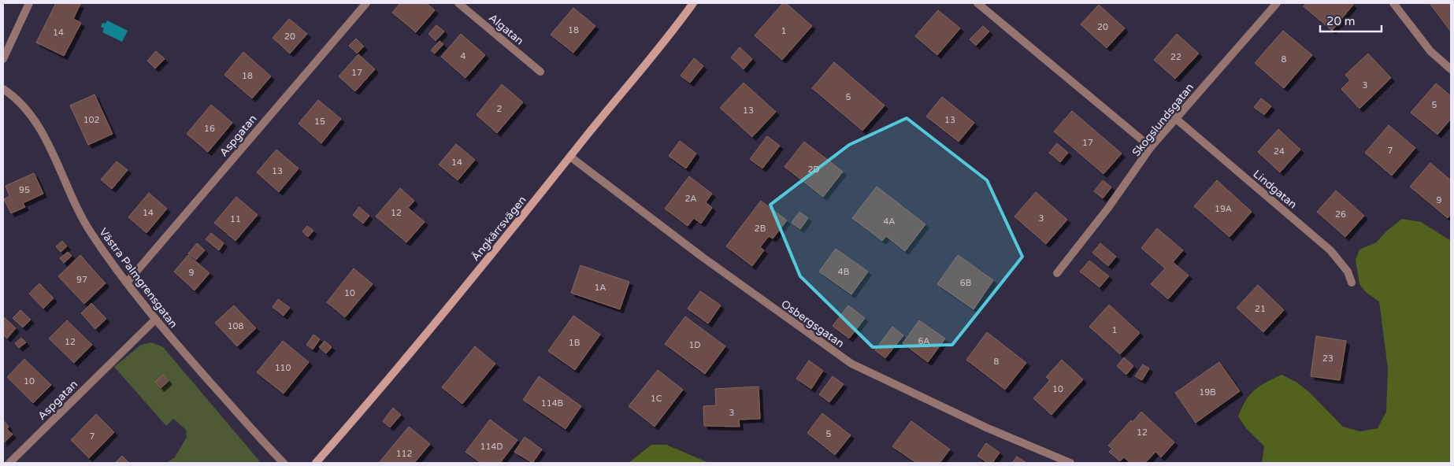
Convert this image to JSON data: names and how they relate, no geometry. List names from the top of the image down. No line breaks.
{"streets":{"street":["Algatan","Skogslundsgatan","Aspgatan","Lindgatan","Ängkärrsvägen","Västra Palmgrensgatan","Osbergsgatan"]},"crossings":[["Skogslundsgatan","Lindgatan"],["Aspgatan","Västra Palmgrensgatan"],["Ängkärrsvägen","Osbergsgatan"]],"house_numbers":["20","18","1","14","20","4","22","8","17","18","3","5","5","2","13","102","13","15","16","17","7","24","14","2D","13","95","2A","9","19A","14","12","26","3","11","4A","2B","4B","9","97","6B","1A","10","21","108","1","6A","12","1B","1D","23","8","110","10","10","19B","1C","114B","3","12","5","7","114D","112"],"scale_bar":"20 m"}
